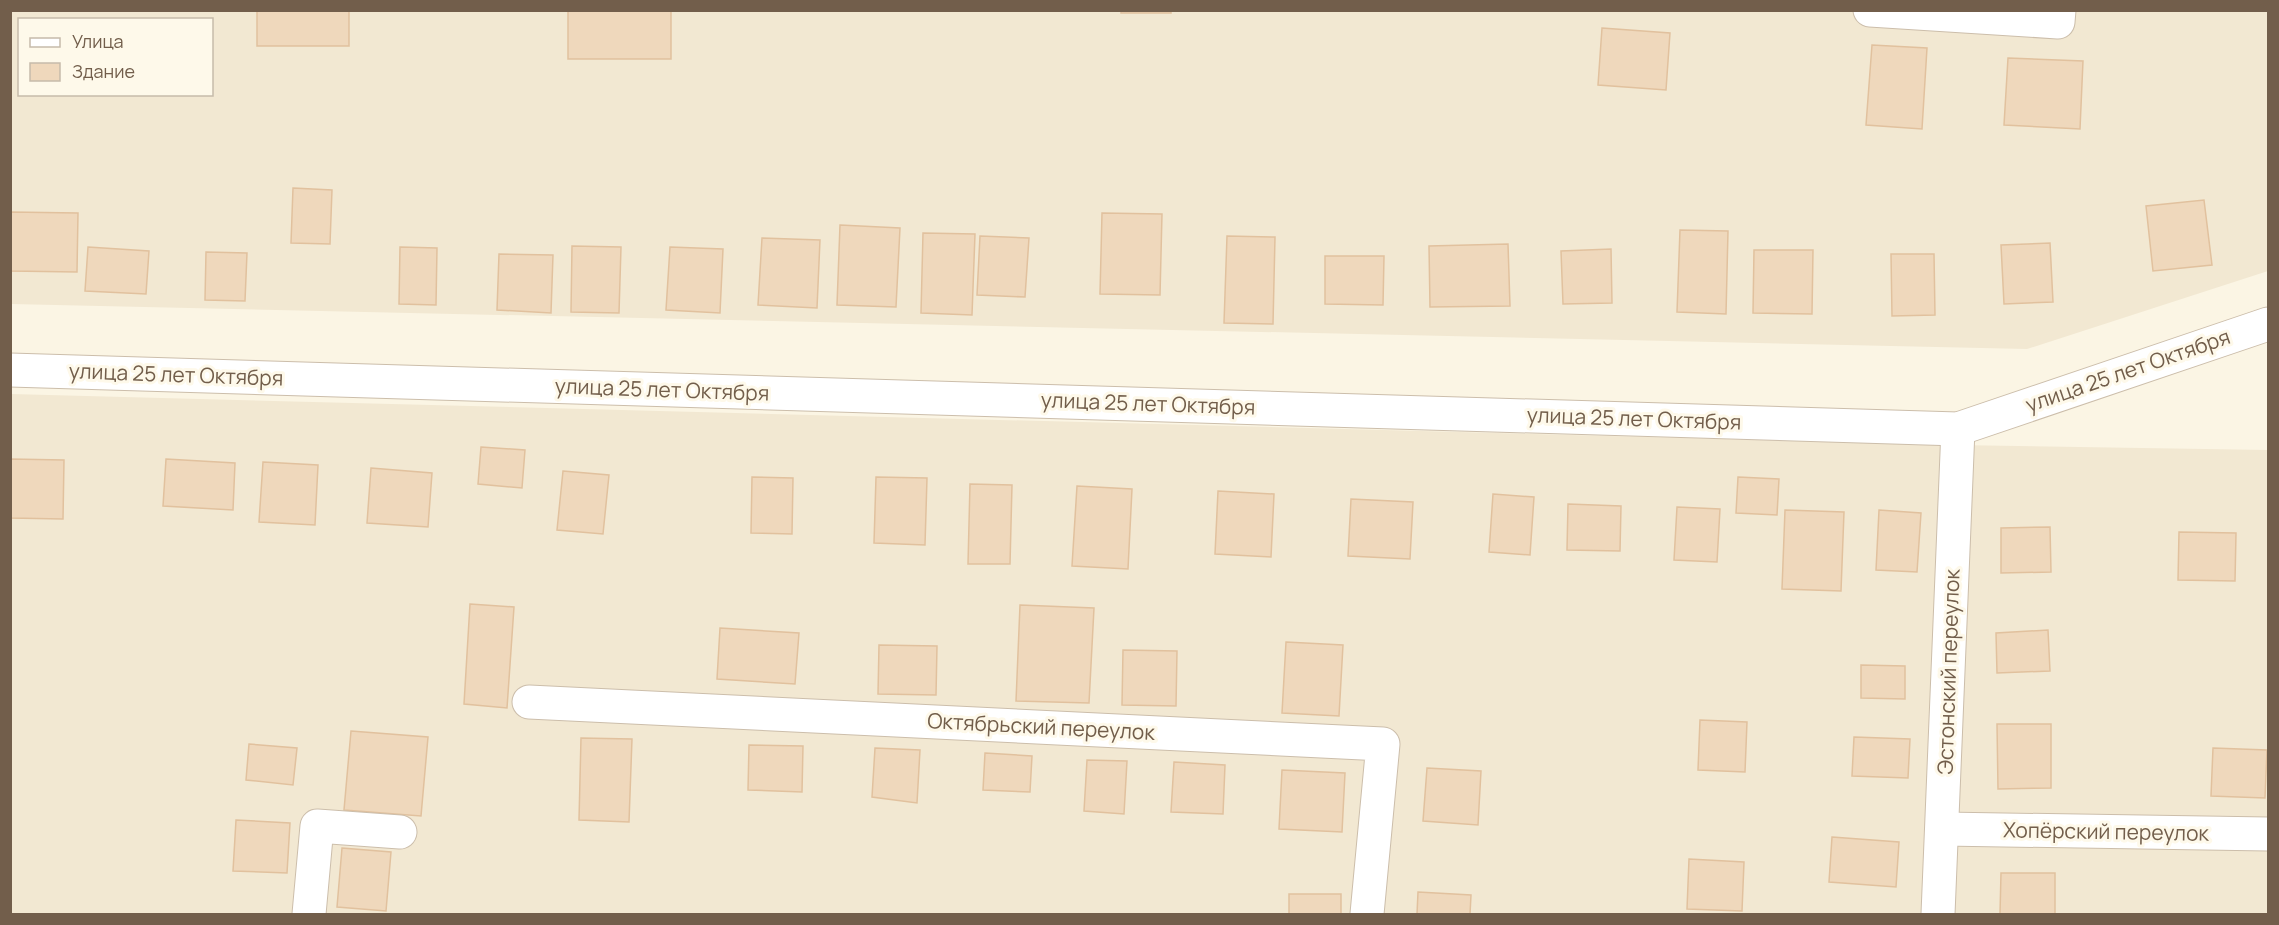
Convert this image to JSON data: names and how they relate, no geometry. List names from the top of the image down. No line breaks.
{"streets":{"street":["улица 25 лет Октября","Эстонский переулок","Октябрьский переулок","Хопёрский переулок"]},"crossings":[["улица 25 лет Октября","Эстонский переулок"],["Эстонский переулок","Хопёрский переулок"]],"legend":["Улица","Здание"]}
